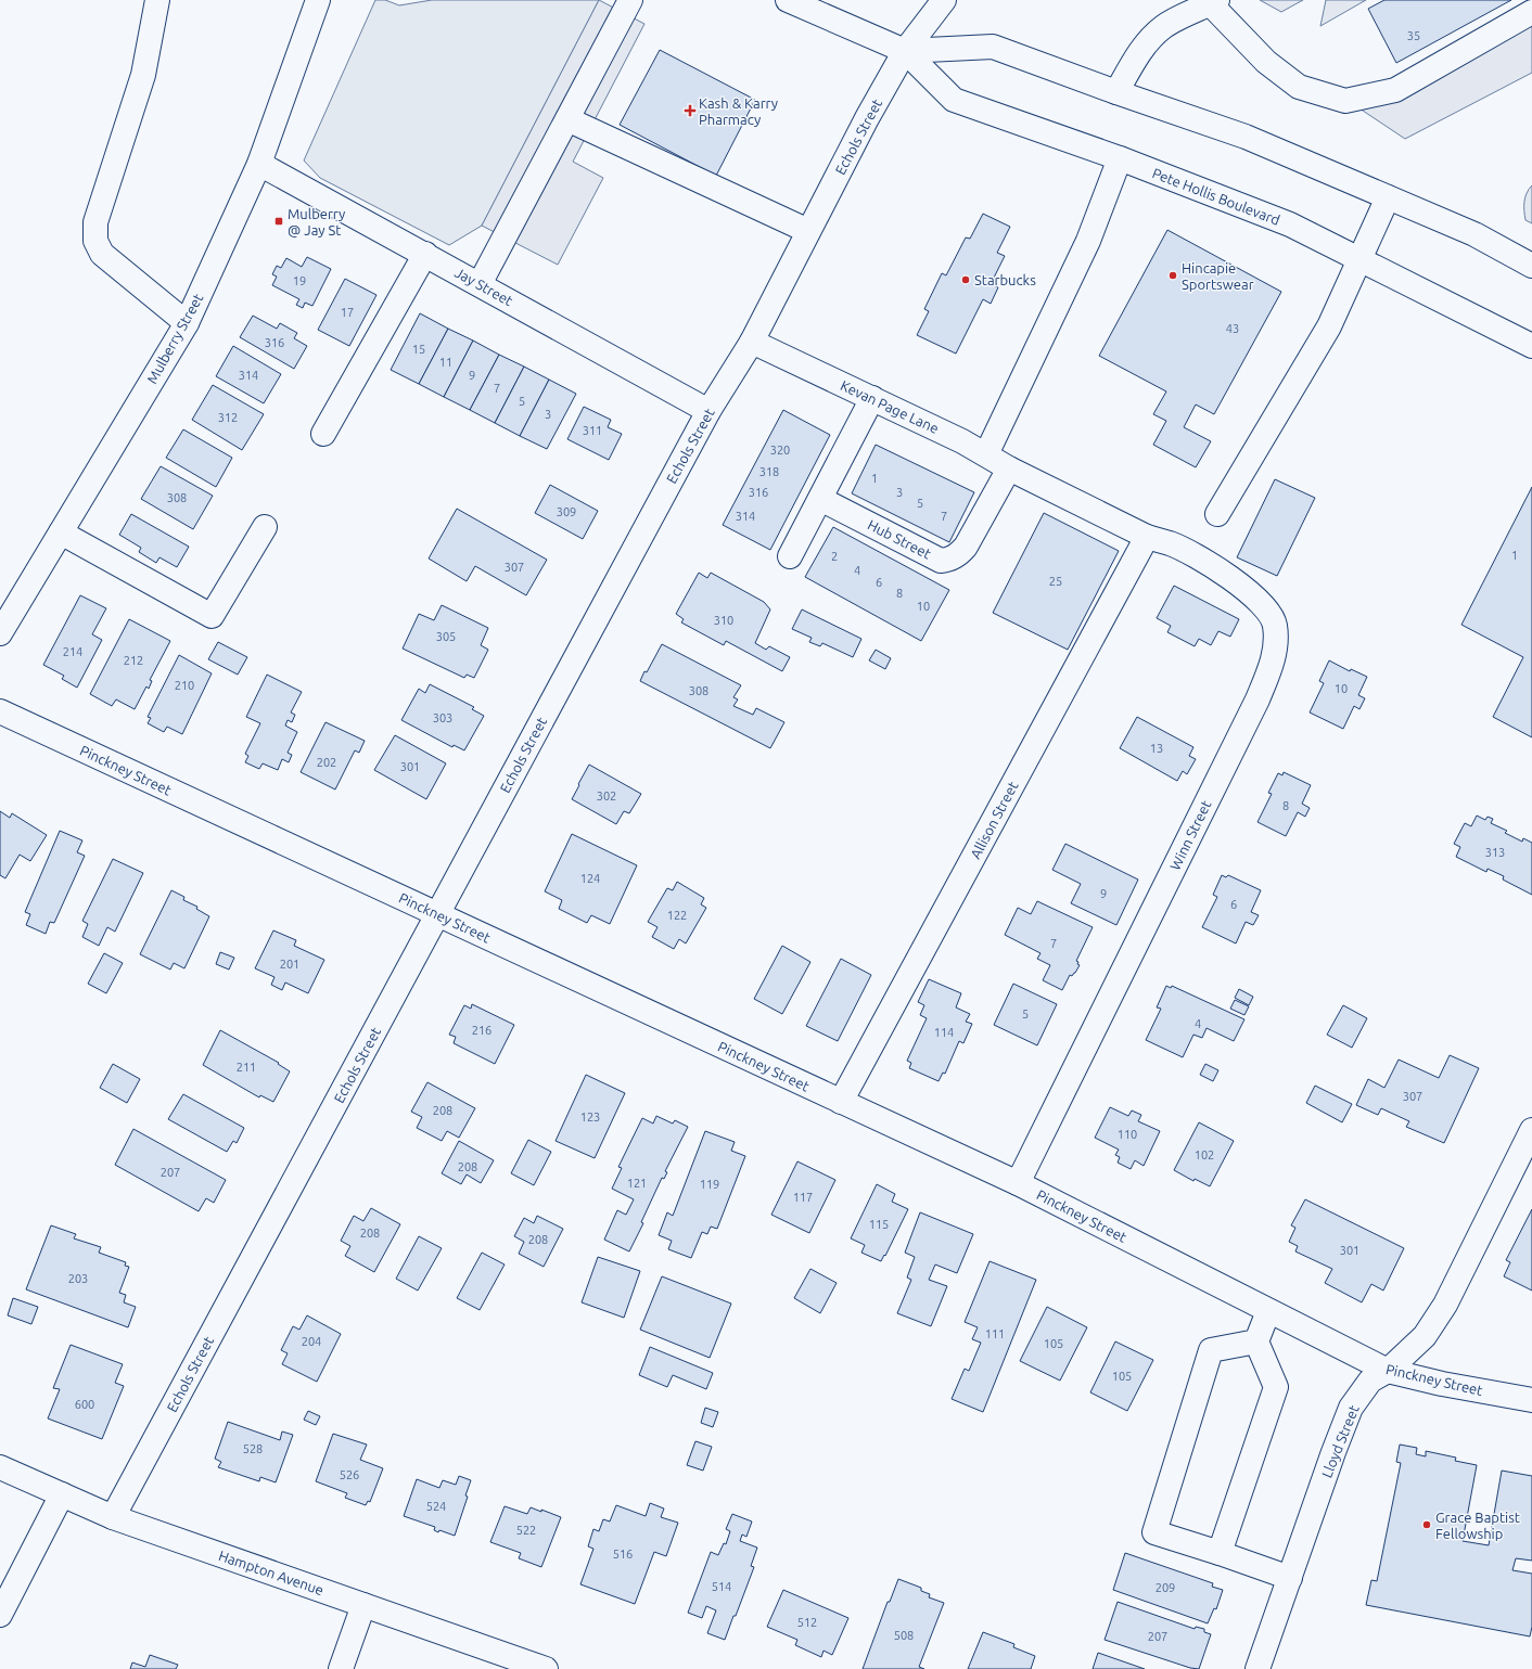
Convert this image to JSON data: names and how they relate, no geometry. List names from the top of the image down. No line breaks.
{"streets":{"street":["Echols Street","Pete Hollis Boulevard","Jay Street","Mulberry Street","Kevan Page Lane","Hub Street","Pinckney Street","Allison Street","Winn Street","Lloyd Street","Hampton Avenue"]},"crossings":[["Echols Street","Pete Hollis Boulevard"],["Echols Street","Jay Street"],["Echols Street","Kevan Page Lane"],["Echols Street","Pinckney Street"],["Echols Street","Hampton Avenue"],["Jay Street","Mulberry Street"],["Kevan Page Lane","Hub Street"],["Kevan Page Lane","Winn Street"],["Hub Street","Winn Street"],["Pinckney Street","Allison Street"],["Pinckney Street","Winn Street"],["Pinckney Street","Lloyd Street"],["Allison Street","Winn Street"]],"places":{"health":["Kash & Karry Pharmacy"],"transit":["Mulberry @ Jay St"],"other":["Hincapie Sportswear","Starbucks","Grace Baptist Fellowship"]},"house_numbers":["35","19","17","43","316","15","11","314","9","7","5","3","312","311","320","318","1","316","3","308","5","309","314","7","1","2","307","4","25","6","8","10","310","305","214","212","210","10","308","303","13","202","301","302","8","313","124","9","6","122","7","201","5","4","216","114","211","307","208","123","110","102","208","207","121","119","117","115","208","208","301","203","111","204","105","105","600","528","526","524","522","516","514","209","512","508","207"]}
